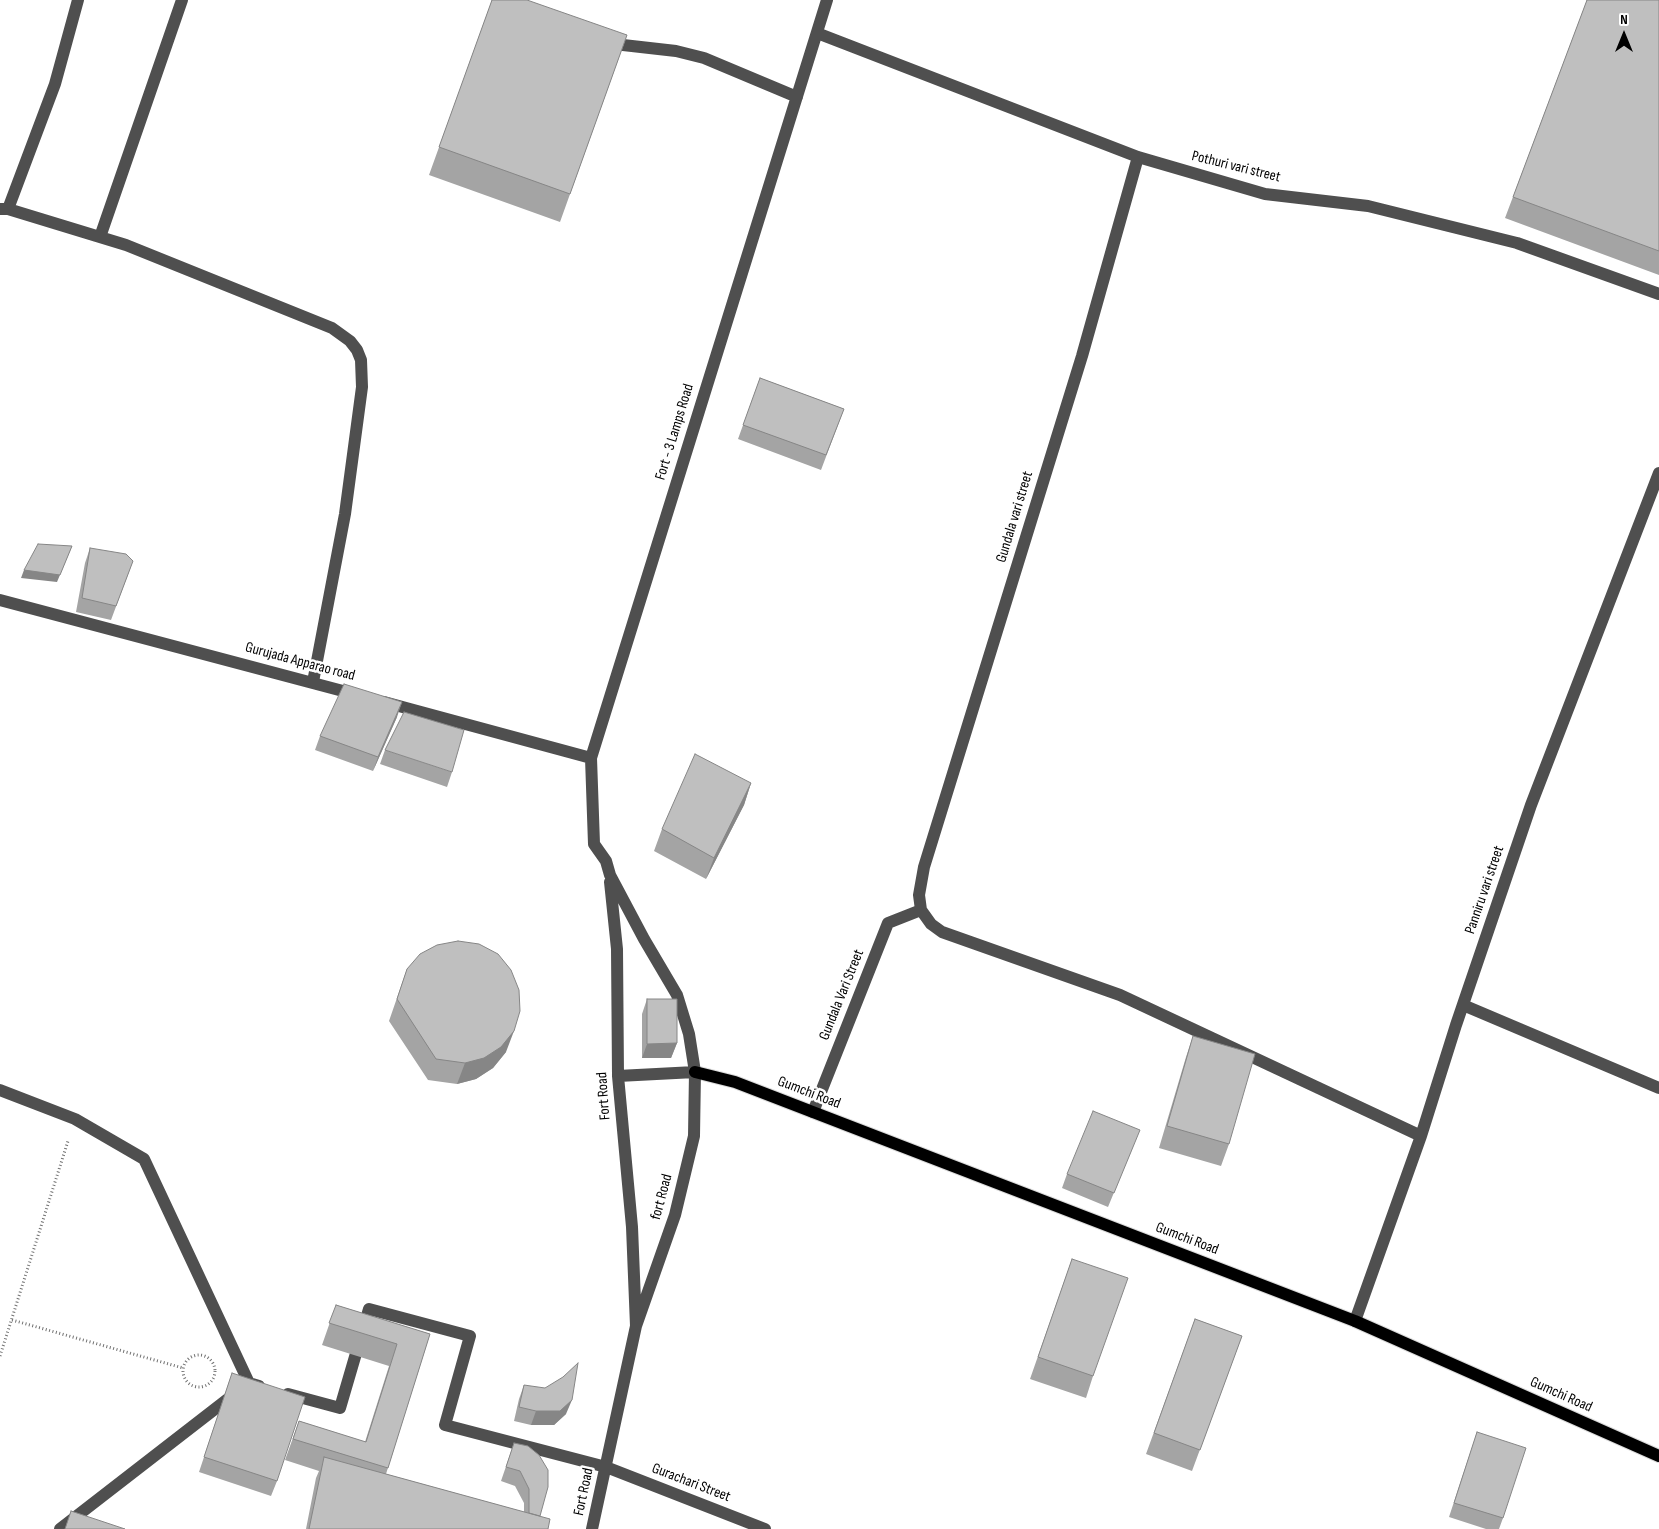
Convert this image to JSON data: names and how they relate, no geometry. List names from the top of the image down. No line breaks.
{"streets":{"main road":["Gumchi Road"],"street":["Pothuri vari street","Fort - 3 Lamps Road","Gundala vari street","Gurujada Apparao road","Panniru vari street","Gundala Vari Street","Fort Road","fort Road","Gurachari Street"]},"crossings":[["Pothuri vari street","Fort - 3 Lamps Road"],["Pothuri vari street","Gundala vari street"],["Fort - 3 Lamps Road","Gurujada Apparao road"],["Fort - 3 Lamps Road","Fort Road"],["Gundala vari street","Gundala Vari Street"],["Panniru vari street","Gumchi Road"],["Gundala Vari Street","Gumchi Road"],["Gumchi Road","fort Road"],["Fort Road","fort Road"],["Fort Road","Gurachari Street"]],"north":"top"}
